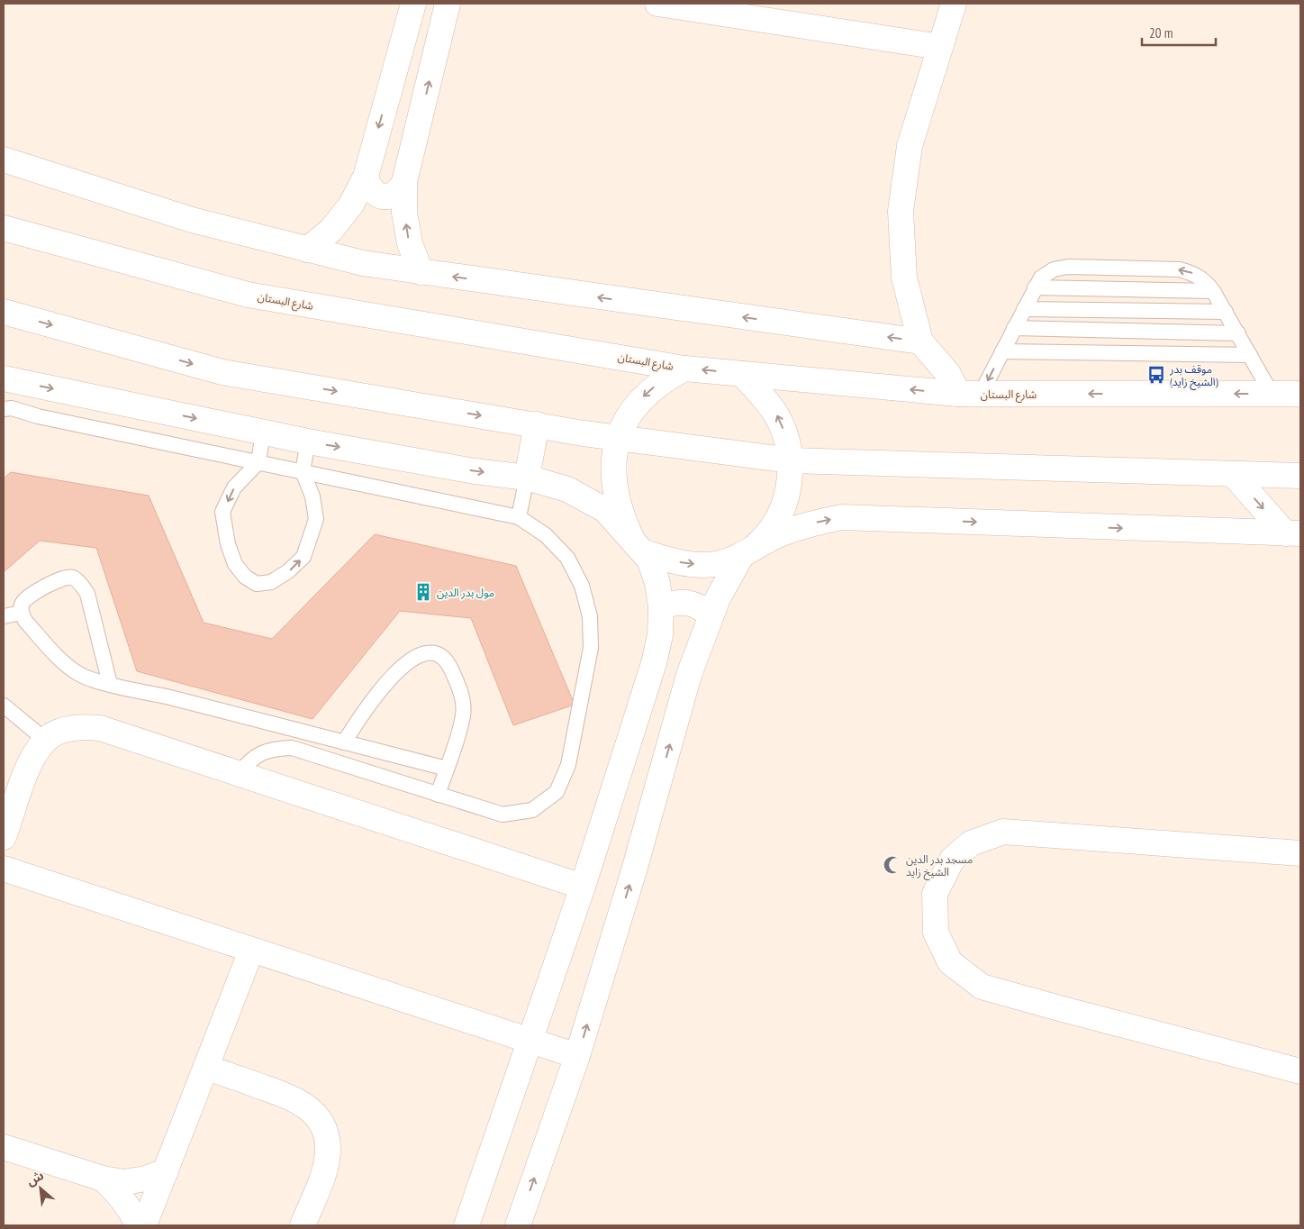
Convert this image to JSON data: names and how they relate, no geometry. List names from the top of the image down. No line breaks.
{"streets":{"street":["شارع البستان"]},"places":{"bus stop":["موقف بدر (الشيخ زايد)"],"building":["مول بدر الدين"],"mosque":["مسجد بدر الدين الشيخ زايد"]},"scale_bar":"20 m","north":"top left"}
